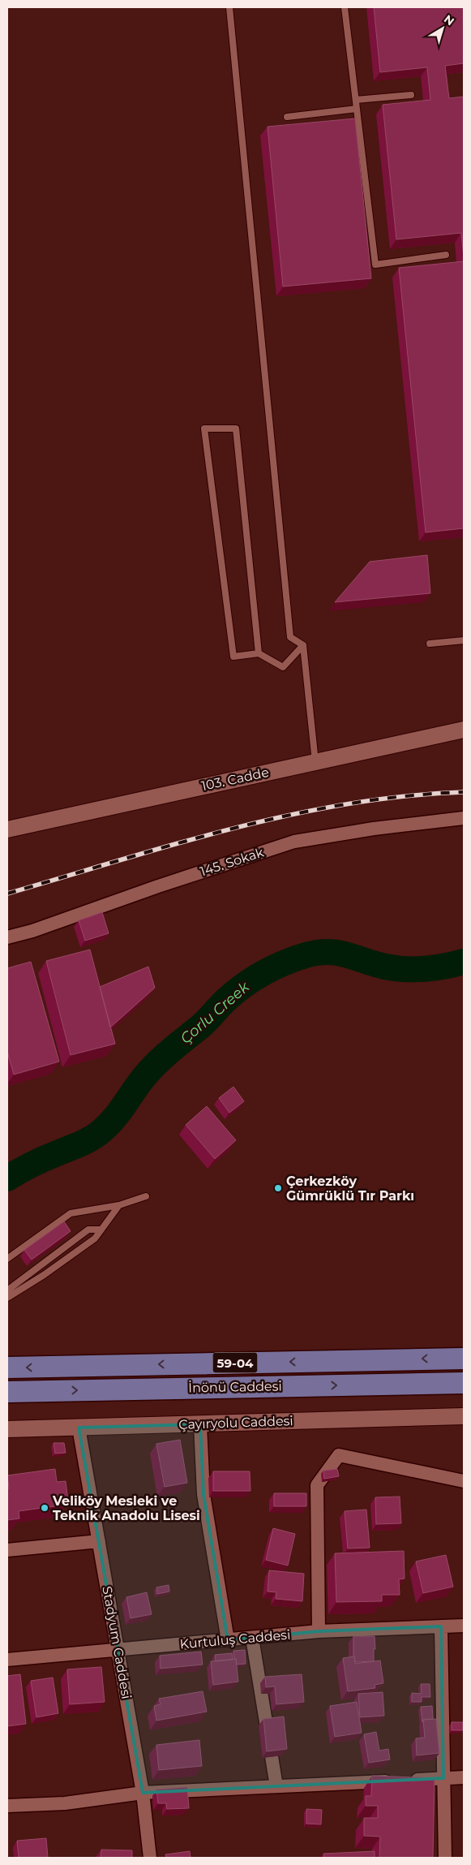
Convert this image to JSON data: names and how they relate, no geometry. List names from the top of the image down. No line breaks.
{"streets":{"main road":["59-04","İnönü Caddesi"],"street":["103. Cadde","145. Sokak","Çayıryolu Caddesi","Kurtuluş Caddesi","Stadyum Caddesi"]},"crossings":[["Çayıryolu Caddesi","Stadyum Caddesi"],["Kurtuluş Caddesi","Stadyum Caddesi"]],"water":["Çorlu Creek"],"places":["Çerkezköy Gümrüklü Tır Parkı","Veliköy Mesleki ve Teknik Anadolu Lisesi"],"north":"top right"}
